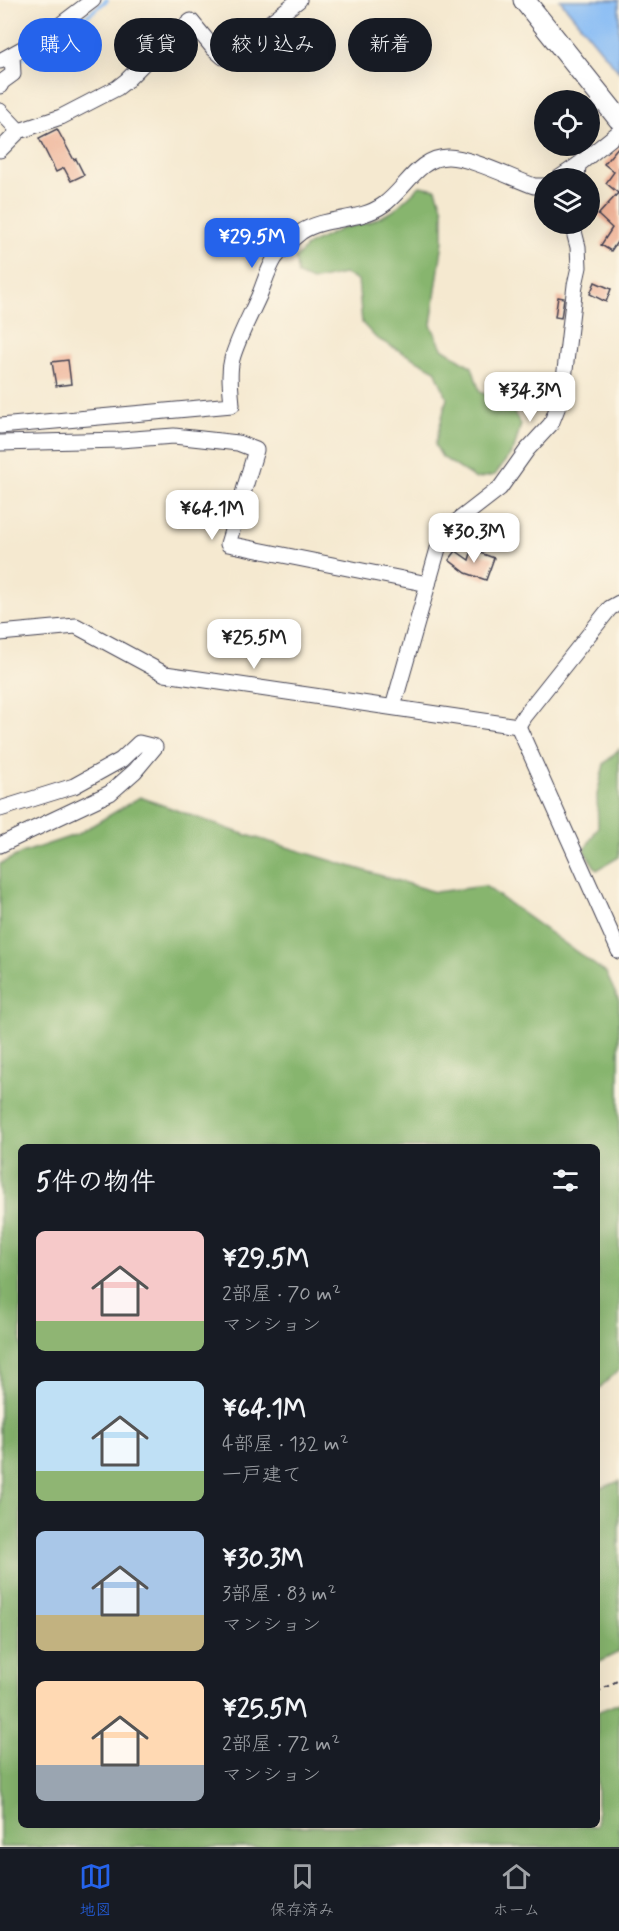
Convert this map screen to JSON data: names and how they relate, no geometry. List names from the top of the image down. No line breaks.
{"page":{"chip":["購入","賃貸","絞り込み","新着"],"price":["¥29.5M","¥34.3M","¥64.1M","¥30.3M","¥25.5M"],"heading":"5件の物件","list":[{"name":"¥29.5M","note":"2部屋 · 70 m² · マンション"},{"name":"¥64.1M","note":"4部屋 · 132 m² · 一戸建て"},{"name":"¥30.3M","note":"3部屋 · 83 m² · マンション"},{"name":"¥25.5M","note":"2部屋 · 72 m² · マンション"}],"tabs":["地図","保存済み","ホーム"]}}
